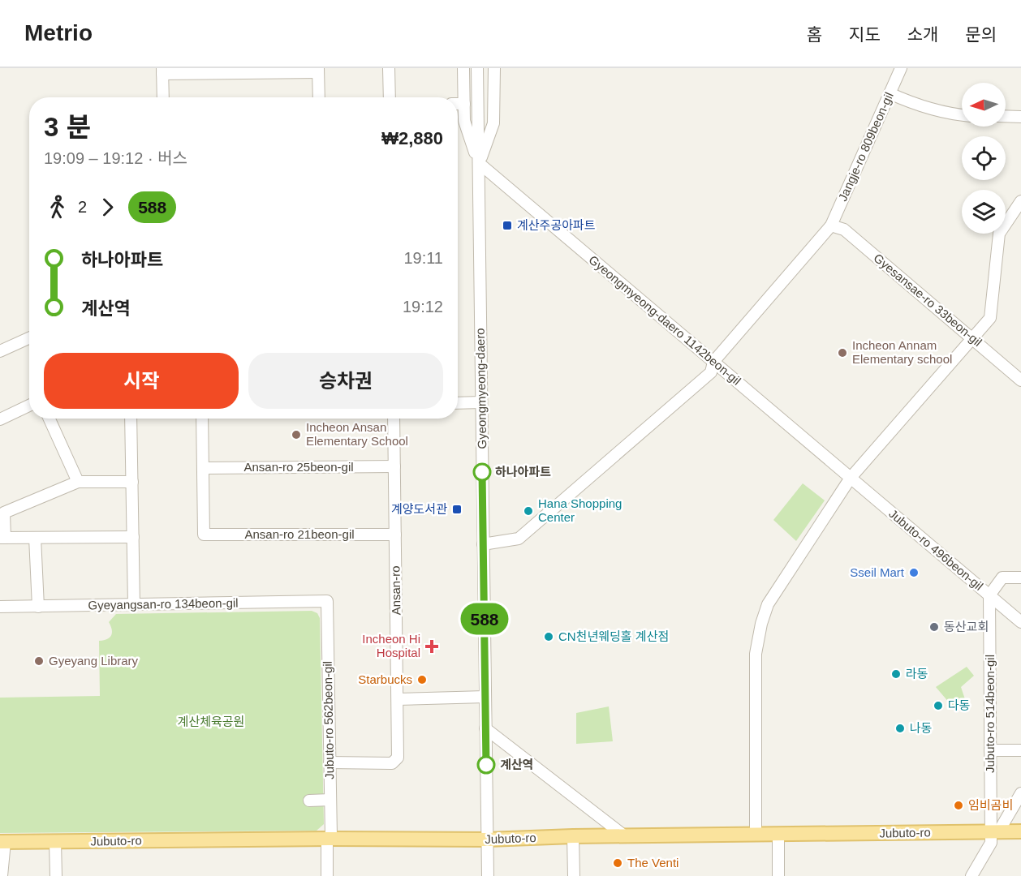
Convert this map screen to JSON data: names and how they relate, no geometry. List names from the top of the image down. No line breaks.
{"streets":{"main road":["Jubuto-ro"],"street":["Jangje-ro 809beon-gil","Gyesansae-ro 33beon-gil","Gyeongmyeong-daero 1142beon-gil","Gyeongmyeong-daero","Ansan-ro 25beon-gil","Ansan-ro 21beon-gil","Jubuto-ro 496beon-gil","Ansan-ro","Gyeyangsan-ro 134beon-gil","Jubuto-ro 514beon-gil","Jubuto-ro 562beon-gil"]},"crossings":[["Jangje-ro 809beon-gil","Gyesansae-ro 33beon-gil"],["Jangje-ro 809beon-gil","Gyeongmyeong-daero 1142beon-gil"],["Jangje-ro 809beon-gil","Gyeongmyeong-daero"],["Gyeongmyeong-daero 1142beon-gil","Gyeongmyeong-daero"],["Gyeongmyeong-daero 1142beon-gil","Jubuto-ro 496beon-gil"],["Gyeongmyeong-daero","Jubuto-ro"],["Ansan-ro 25beon-gil","Ansan-ro 21beon-gil"],["Ansan-ro 25beon-gil","Ansan-ro"],["Ansan-ro 21beon-gil","Ansan-ro"],["Jubuto-ro 496beon-gil","Jubuto-ro 514beon-gil"],["Ansan-ro","Jubuto-ro 562beon-gil"],["Gyeyangsan-ro 134beon-gil","Jubuto-ro 562beon-gil"],["Jubuto-ro 514beon-gil","Jubuto-ro"],["Jubuto-ro 562beon-gil","Jubuto-ro"]],"parks":["계산체육공원"],"places":{"transit":["계산주공아파트","계양도서관"],"other":["Incheon Annam Elementary school","Incheon Ansan Elementary School","하나아파트","Hana Shopping Center","Sseil Mart","동산교회","CN천년웨딩홀 계산점","Gyeyang Library","라동","Starbucks","다동","나동","계산역","임비곰비","The Venti"],"health":["Incheon Hi Hospital"]},"lines":["bus line 588"],"north":"left","page":{"header":"Metrio","nav":["홈","지도","소개","문의"],"on_map":"588","heading":["3 분","19:09 – 19:12 · 버스","₩2,880"],"legs":["2","588"],"list":[{"name":"하나아파트","value":"19:11"},{"name":"계산역","value":"19:12"}],"buttons":["시작","승차권"]}}
